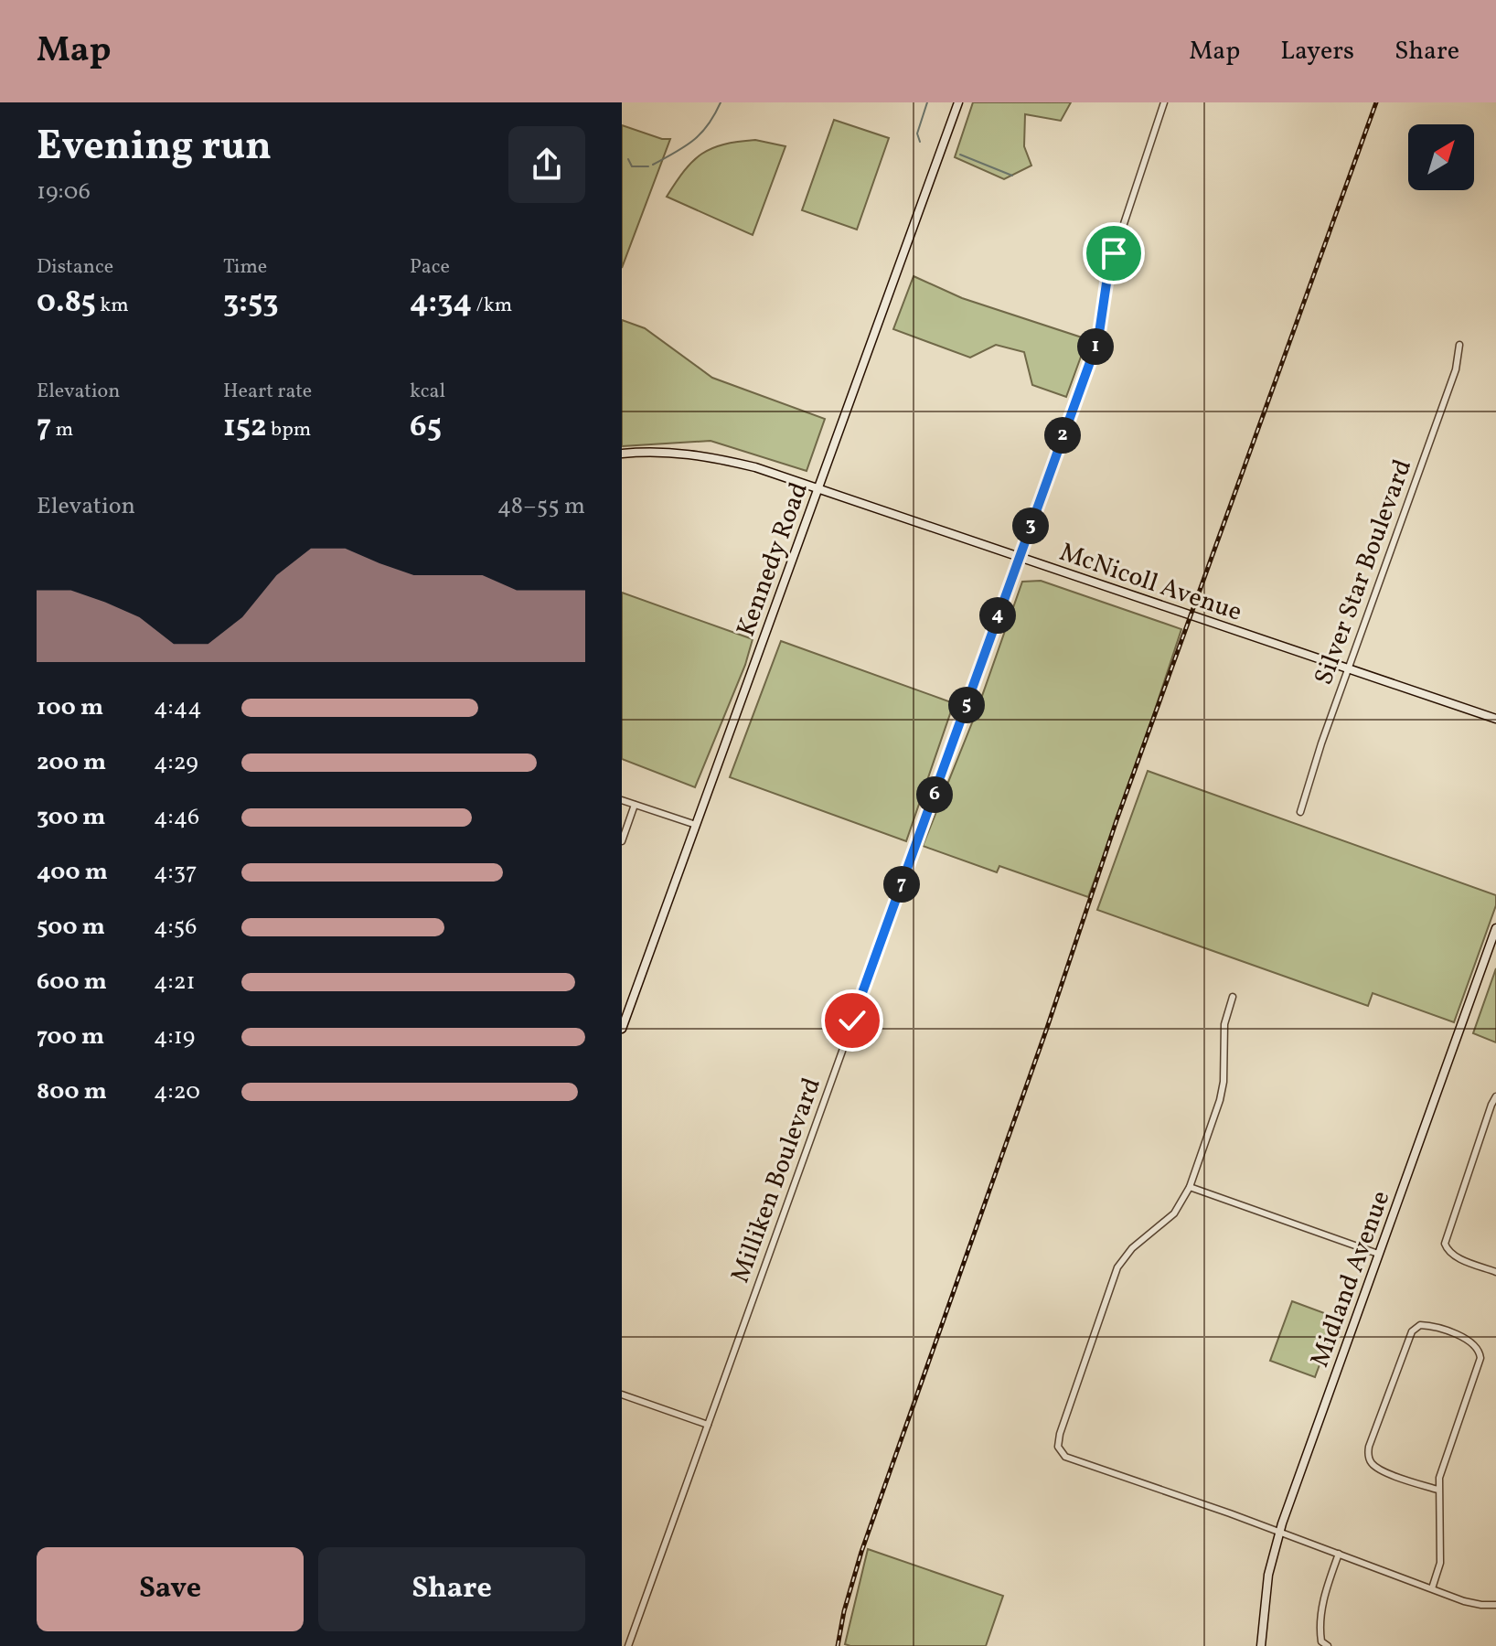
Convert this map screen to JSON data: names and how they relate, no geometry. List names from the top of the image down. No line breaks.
{"streets":{"main road":["Kennedy Road","McNicoll Avenue","Midland Avenue"],"street":["Silver Star Boulevard","Milliken Boulevard"]},"crossings":[["Kennedy Road","McNicoll Avenue"],["Silver Star Boulevard","McNicoll Avenue"],["McNicoll Avenue","Milliken Boulevard"]],"north":"top right","page":{"header":"Map","nav":["Map","Layers","Share"],"heading":["Evening run","19:06"],"stats":[["Distance","0.85 km"],["Time","3:53"],["Pace","4:34 /km"],["Elevation","7 m"],["Heart rate","152 bpm"],["kcal","65"]],"pins":["1","2","3","4","5","6","7"],"chart":["Elevation","48–55 m"],"list":[{"name":"100 m","note":"4:44"},{"name":"200 m","note":"4:29"},{"name":"300 m","note":"4:46"},{"name":"400 m","note":"4:37"},{"name":"500 m","note":"4:56"},{"name":"600 m","note":"4:21"},{"name":"700 m","note":"4:19"},{"name":"800 m","note":"4:20"}],"buttons":["Save","Share"]}}
